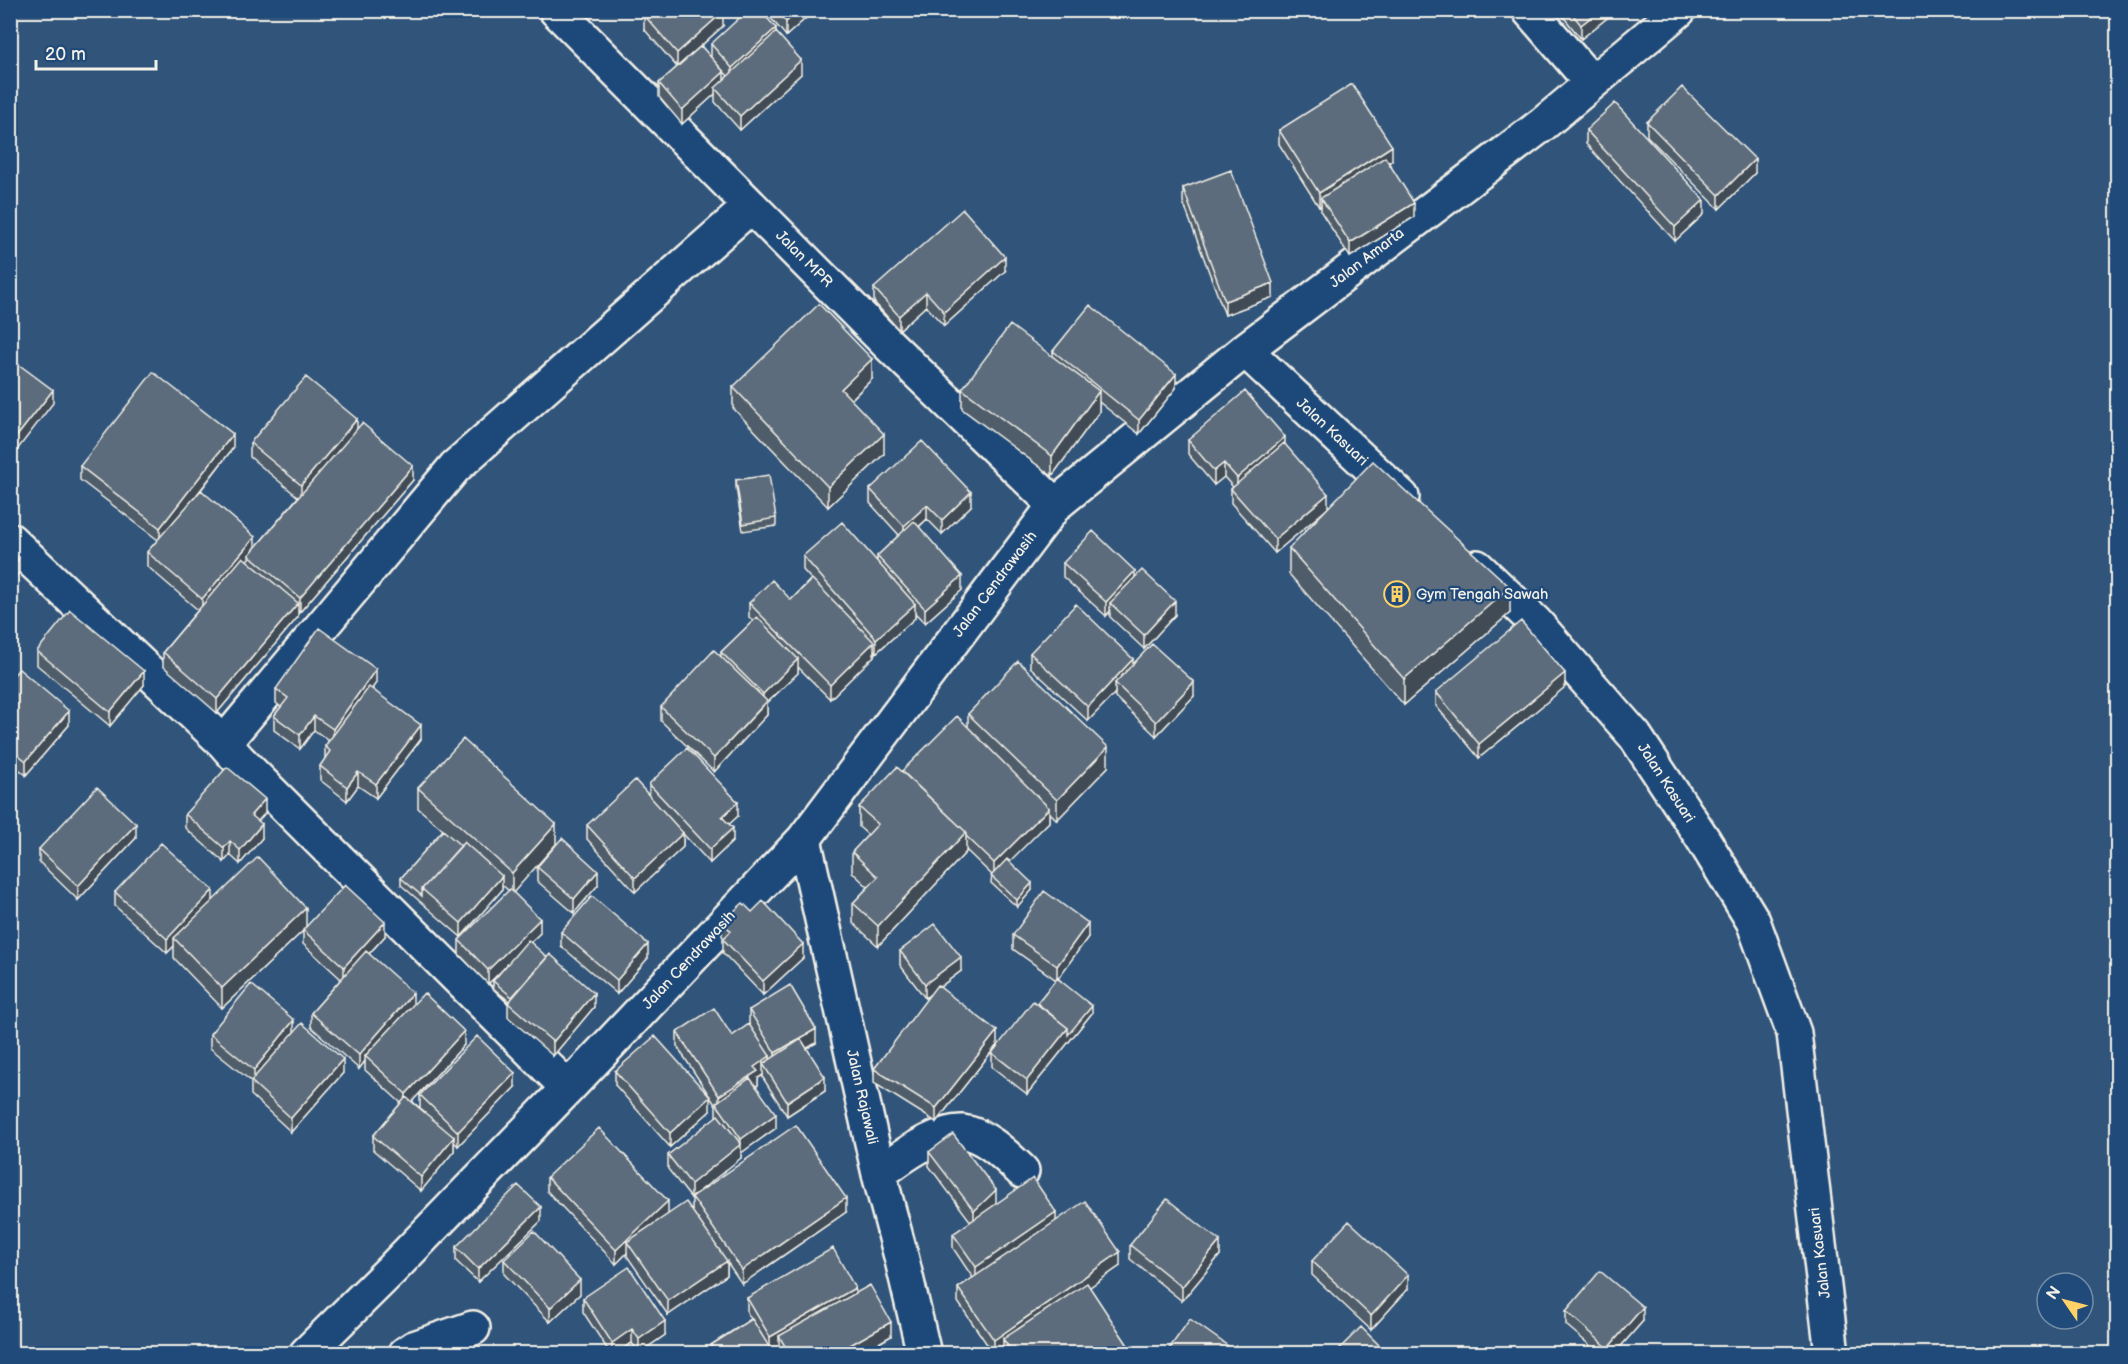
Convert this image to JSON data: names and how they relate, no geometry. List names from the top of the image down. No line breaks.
{"streets":{"street":["Jalan Amarta","Jalan MPR","Jalan Kasuari","Jalan Cendrawasih","Jalan Rajawali"]},"crossings":[["Jalan Amarta","Jalan MPR"],["Jalan Amarta","Jalan Kasuari"],["Jalan Amarta","Jalan Cendrawasih"],["Jalan MPR","Jalan Cendrawasih"],["Jalan Cendrawasih","Jalan Rajawali"]],"places":{"building":["Gym Tengah Sawah"]},"scale_bar":"20 m","north":"top left"}
